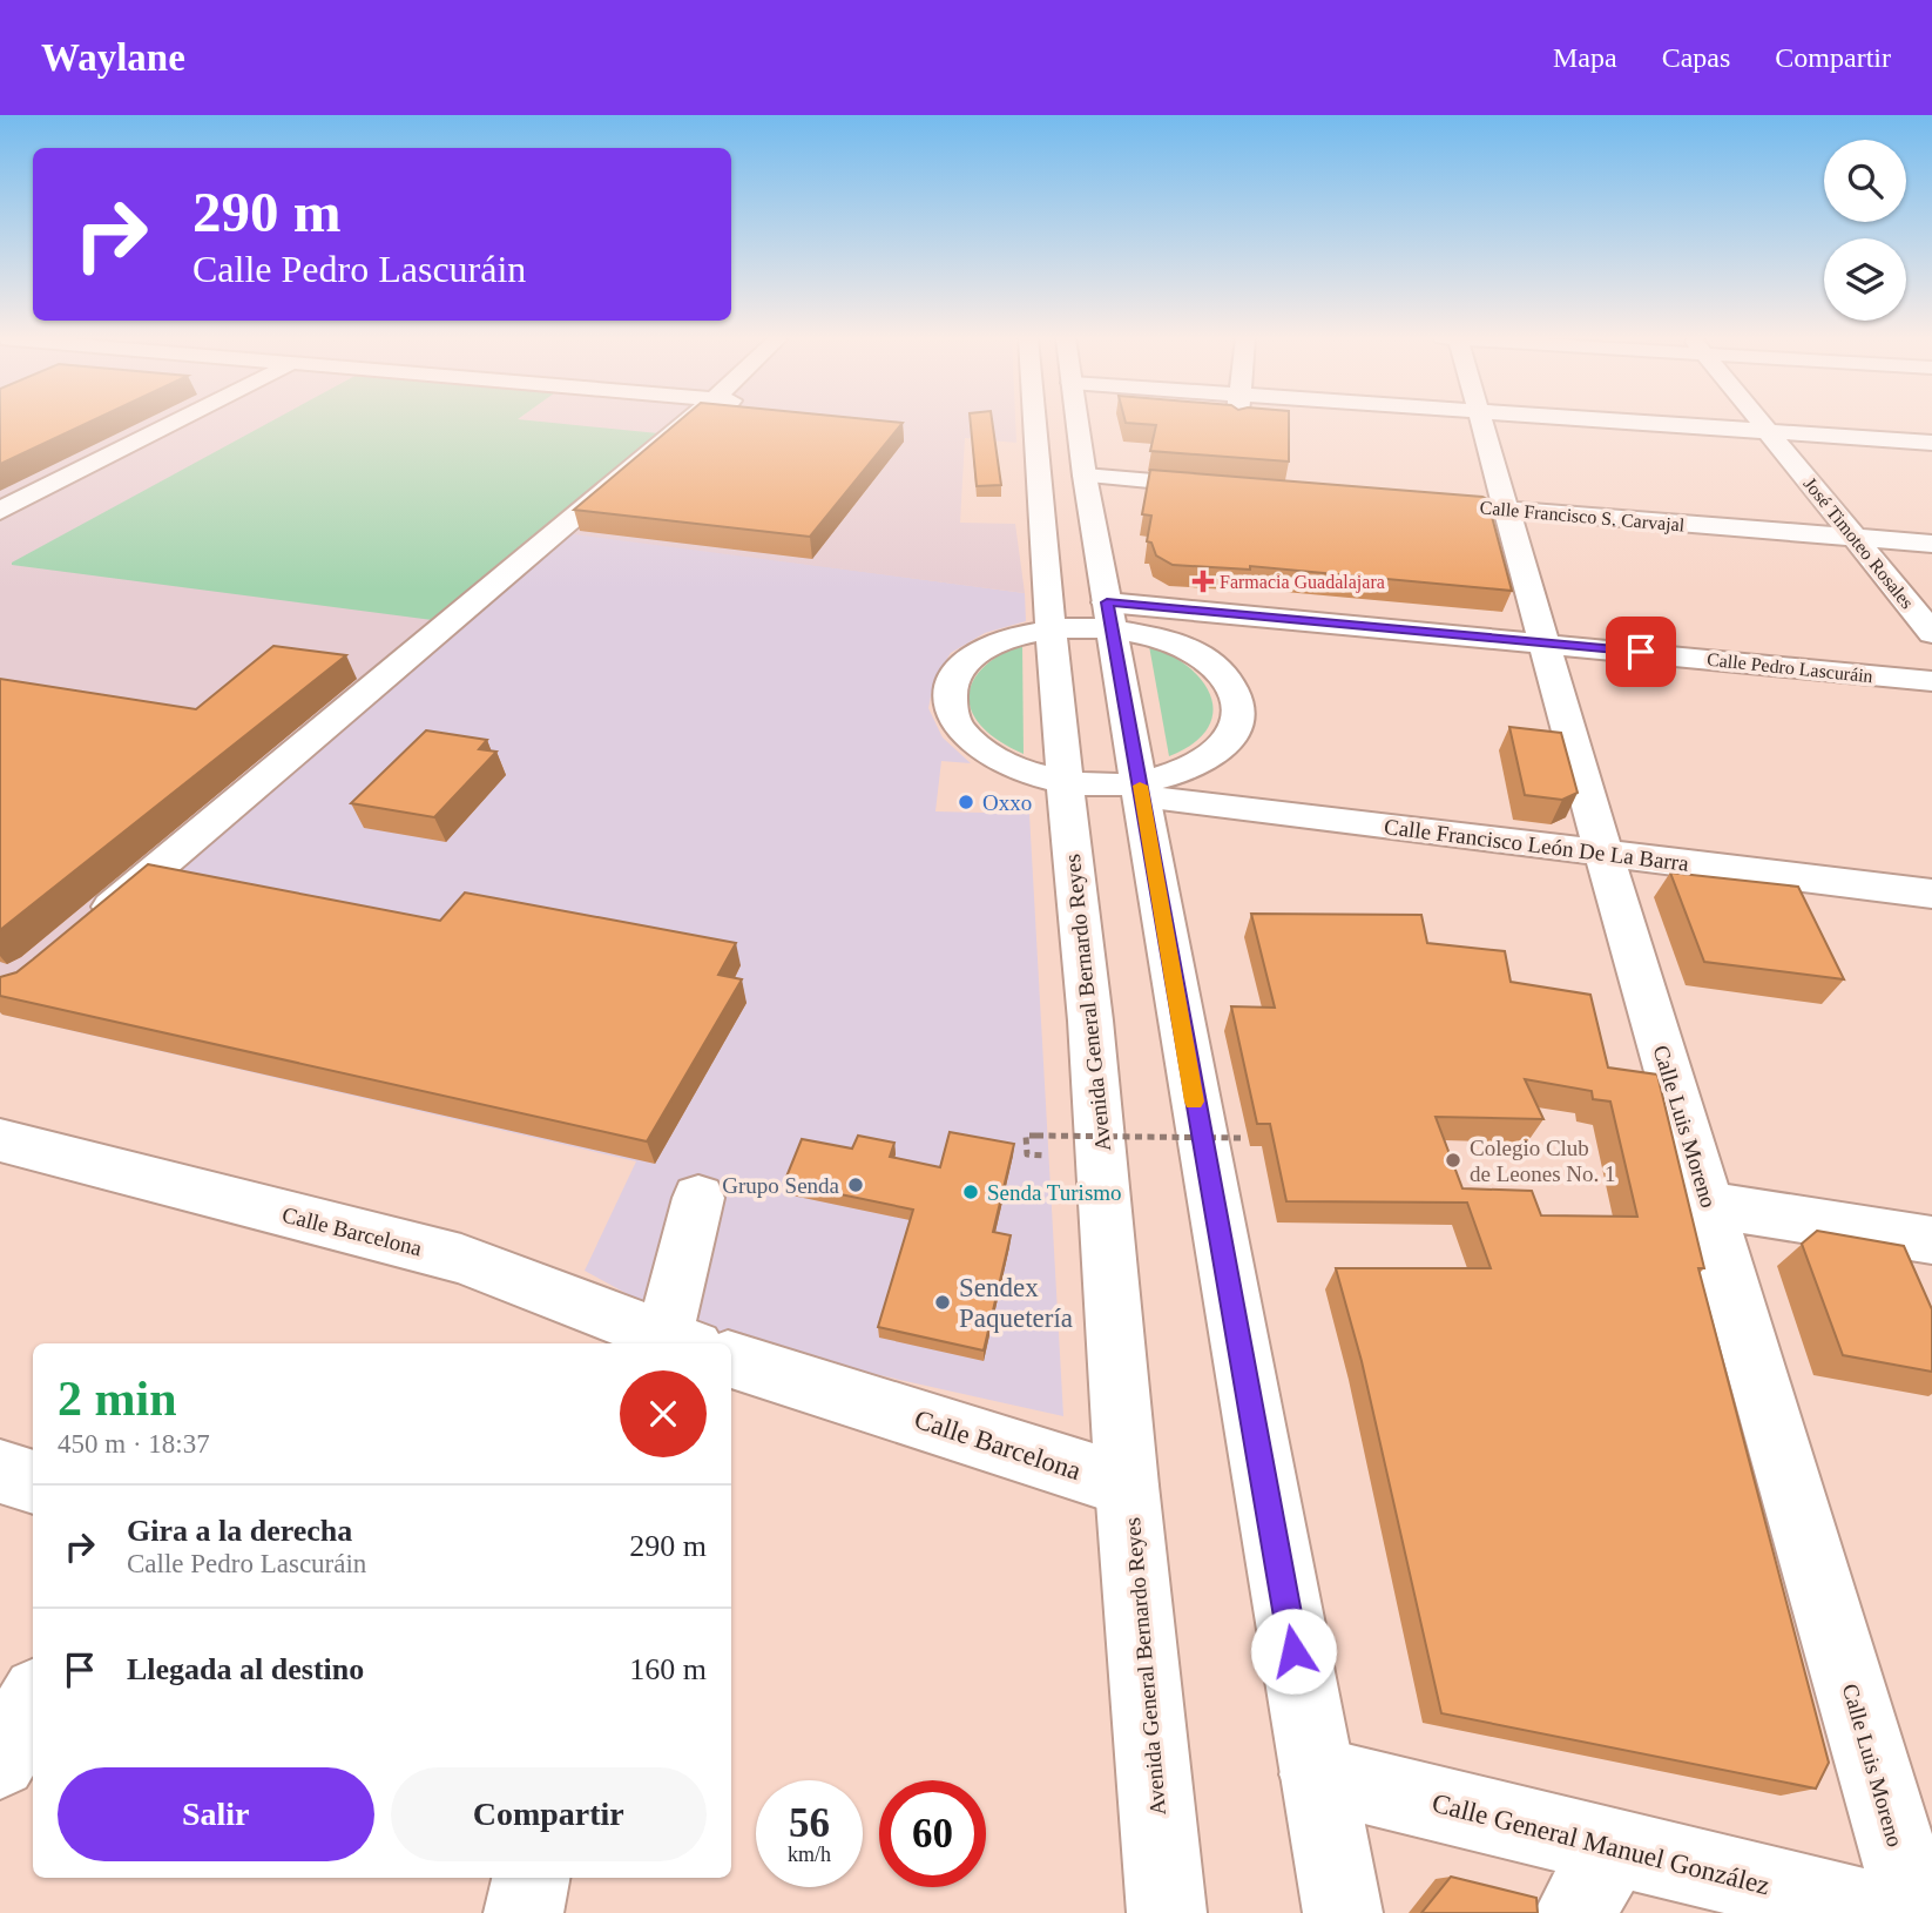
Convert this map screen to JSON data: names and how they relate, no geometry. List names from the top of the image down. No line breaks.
{"streets":{"street":["Calle Francisco S. Carvajal","José Timoteo Rosales","Calle Pedro Lascuráin","Calle Francisco León De La Barra","Avenida General Bernardo Reyes","Calle Luis Moreno","Calle Barcelona","Calle General Manuel González"]},"crossings":[["Calle Francisco S. Carvajal","José Timoteo Rosales"],["Calle Francisco S. Carvajal","Calle Luis Moreno"],["Calle Pedro Lascuráin","Calle Luis Moreno"],["Calle Francisco León De La Barra","Calle Luis Moreno"],["Avenida General Bernardo Reyes","Calle Barcelona"]],"places":{"health":["Farmacia Guadalajara"],"other":["Oxxo","Colegio Club de Leones No. 1","Grupo Senda","Senda Turismo","Sendex Paquetería"]},"page":{"header":"Waylane","nav":["Mapa","Capas","Compartir"],"turn":["290 m","Calle Pedro Lascuráin"],"heading":["2 min","450 m · 18:37"],"list":[{"name":"Gira a la derecha","note":"Calle Pedro Lascuráin","value":"290 m"},{"name":"Llegada al destino","value":"160 m"}],"buttons":["Salir","Compartir"],"speed":"56 km/h","limit":"60"}}
